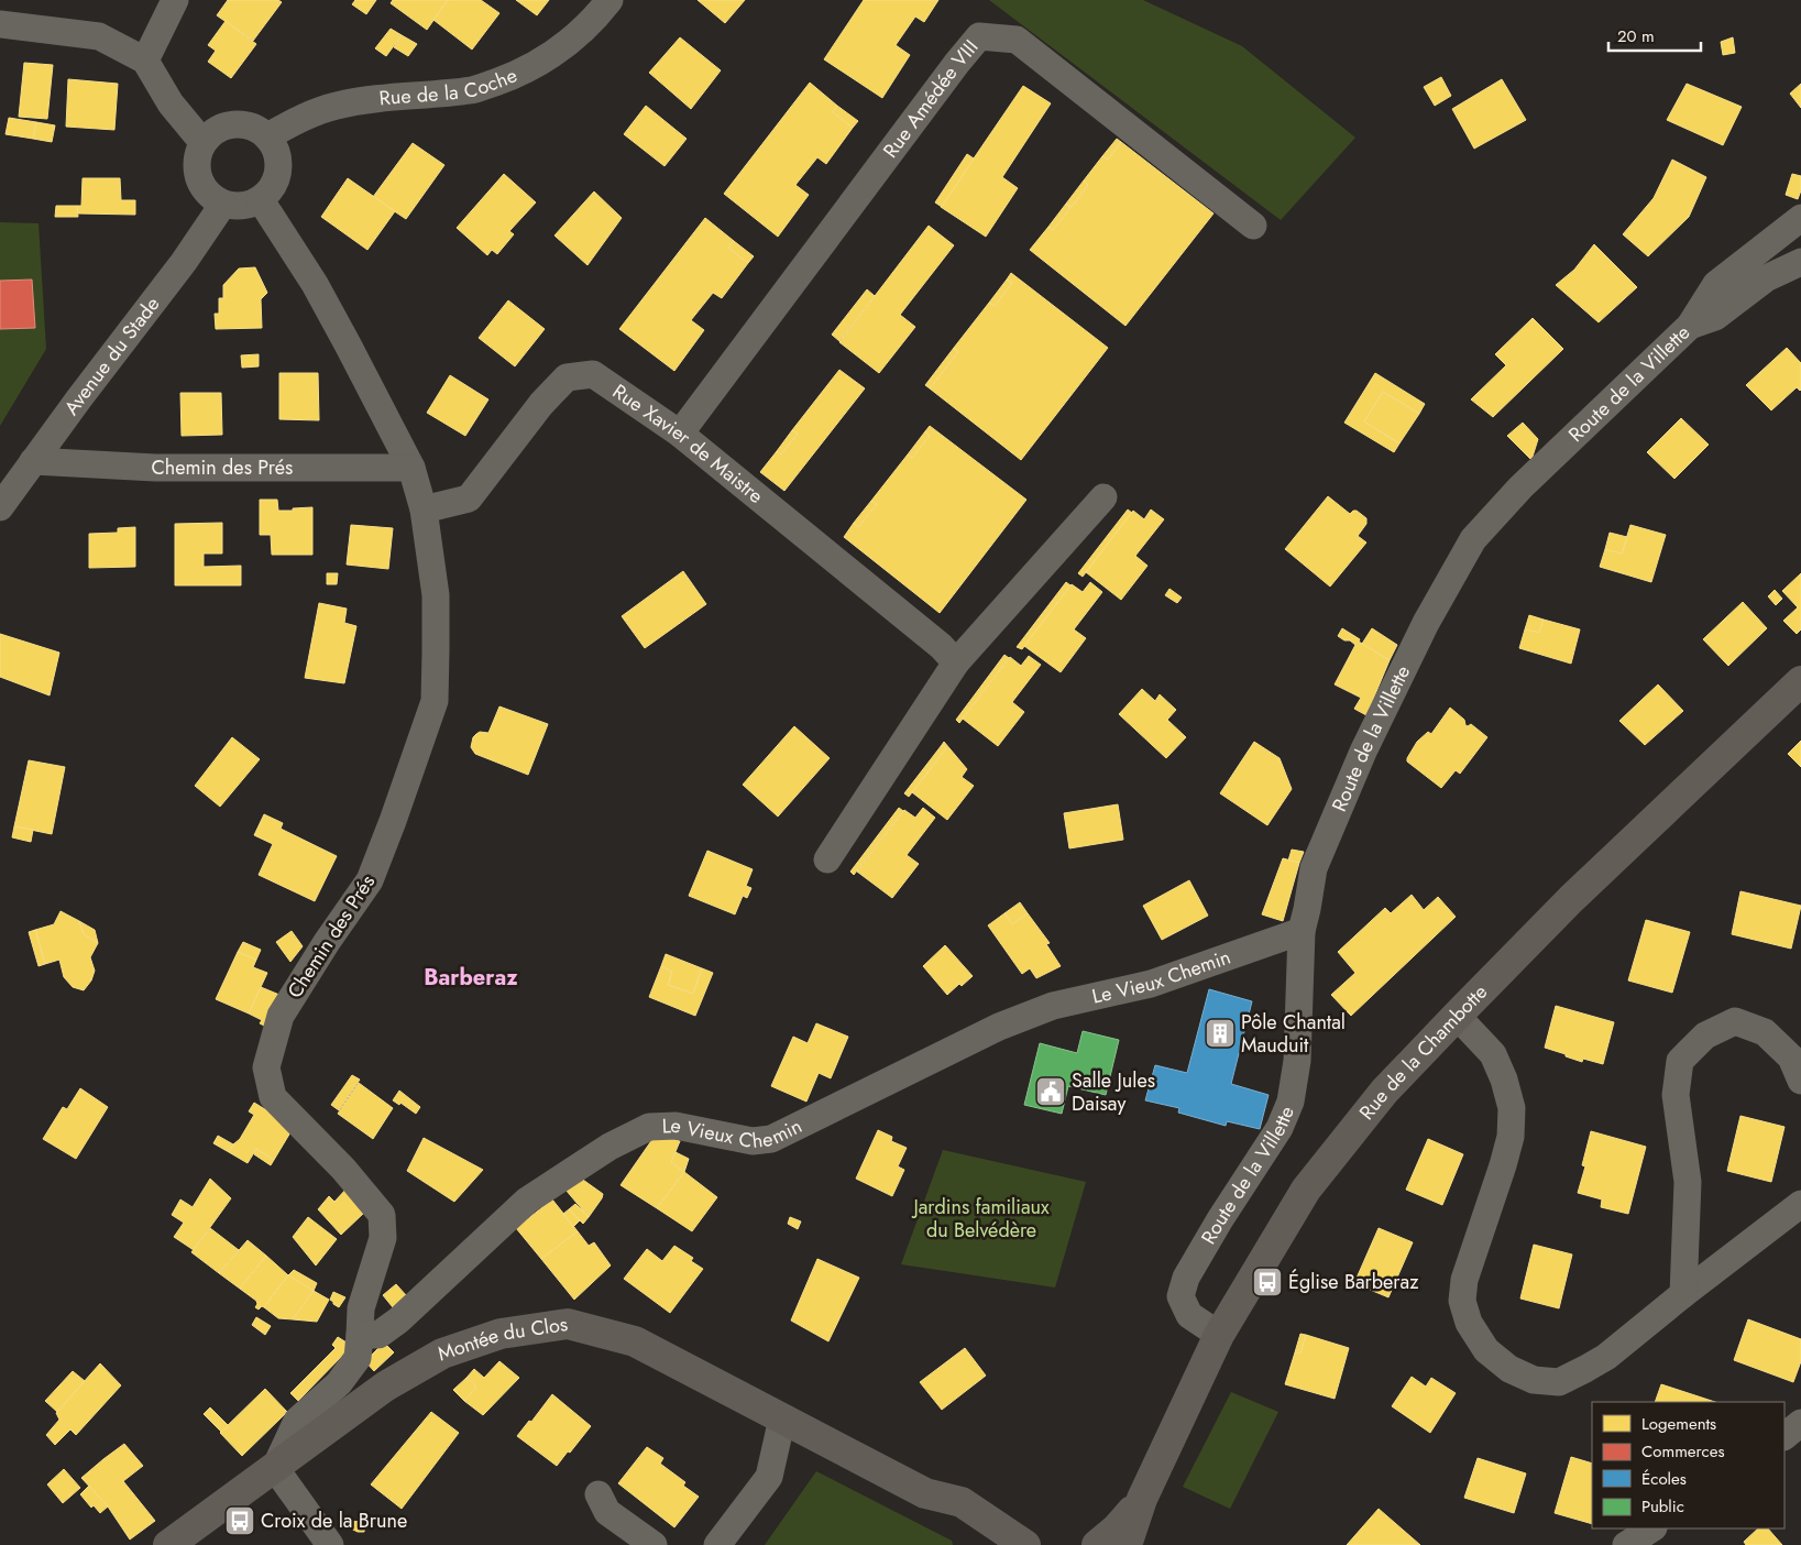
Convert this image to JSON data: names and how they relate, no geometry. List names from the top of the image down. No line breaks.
{"streets":{"main road":["Rue de la Chambotte","Montée du Clos"],"street":["Rue de la Coche","Rue Amédée VIII","Avenue du Stade","Route de la Villette","Rue Xavier de Maistre","Chemin des Prés","Le Vieux Chemin"]},"crossings":[["Rue de la Coche","Avenue du Stade"],["Rue de la Coche","Chemin des Prés"],["Rue Amédée VIII","Rue Xavier de Maistre"],["Avenue du Stade","Chemin des Prés"],["Route de la Villette","Le Vieux Chemin"],["Route de la Villette","Rue de la Chambotte"],["Rue Xavier de Maistre","Chemin des Prés"],["Chemin des Prés","Le Vieux Chemin"]],"districts":["Barberaz"],"parks":["Jardins familiaux du Belvédère"],"places":{"building":["Pôle Chantal Mauduit"],"public building":["Salle Jules Daisay"],"bus stop":["Église Barberaz","Croix de la Brune"]},"legend":["Logements","Commerces","Écoles","Public"],"scale_bar":"20 m"}
